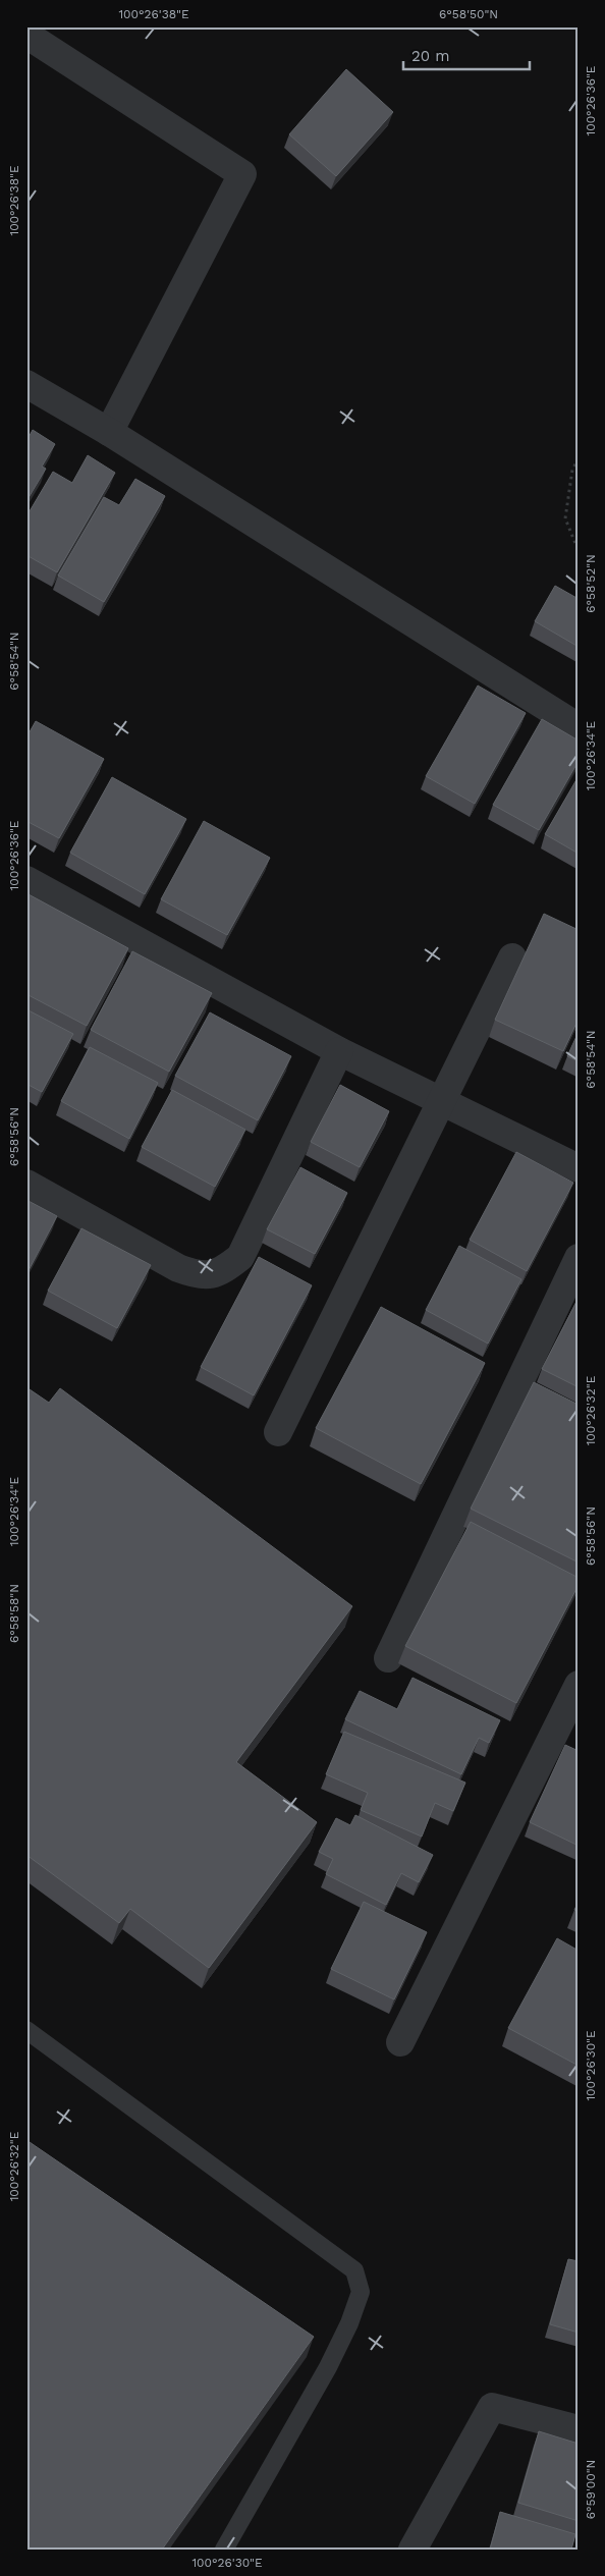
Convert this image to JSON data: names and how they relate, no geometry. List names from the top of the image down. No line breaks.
{"scale_bar":"20 m","coordinates":["100°26'38\"E","6°58'50\"N","100°26'36\"E","6°58'52\"N","6°58'54\"N","100°26'34\"E","6°58'56\"N","100°26'32\"E","6°58'58\"N","100°26'30\"E","6°59'00\"N"]}
